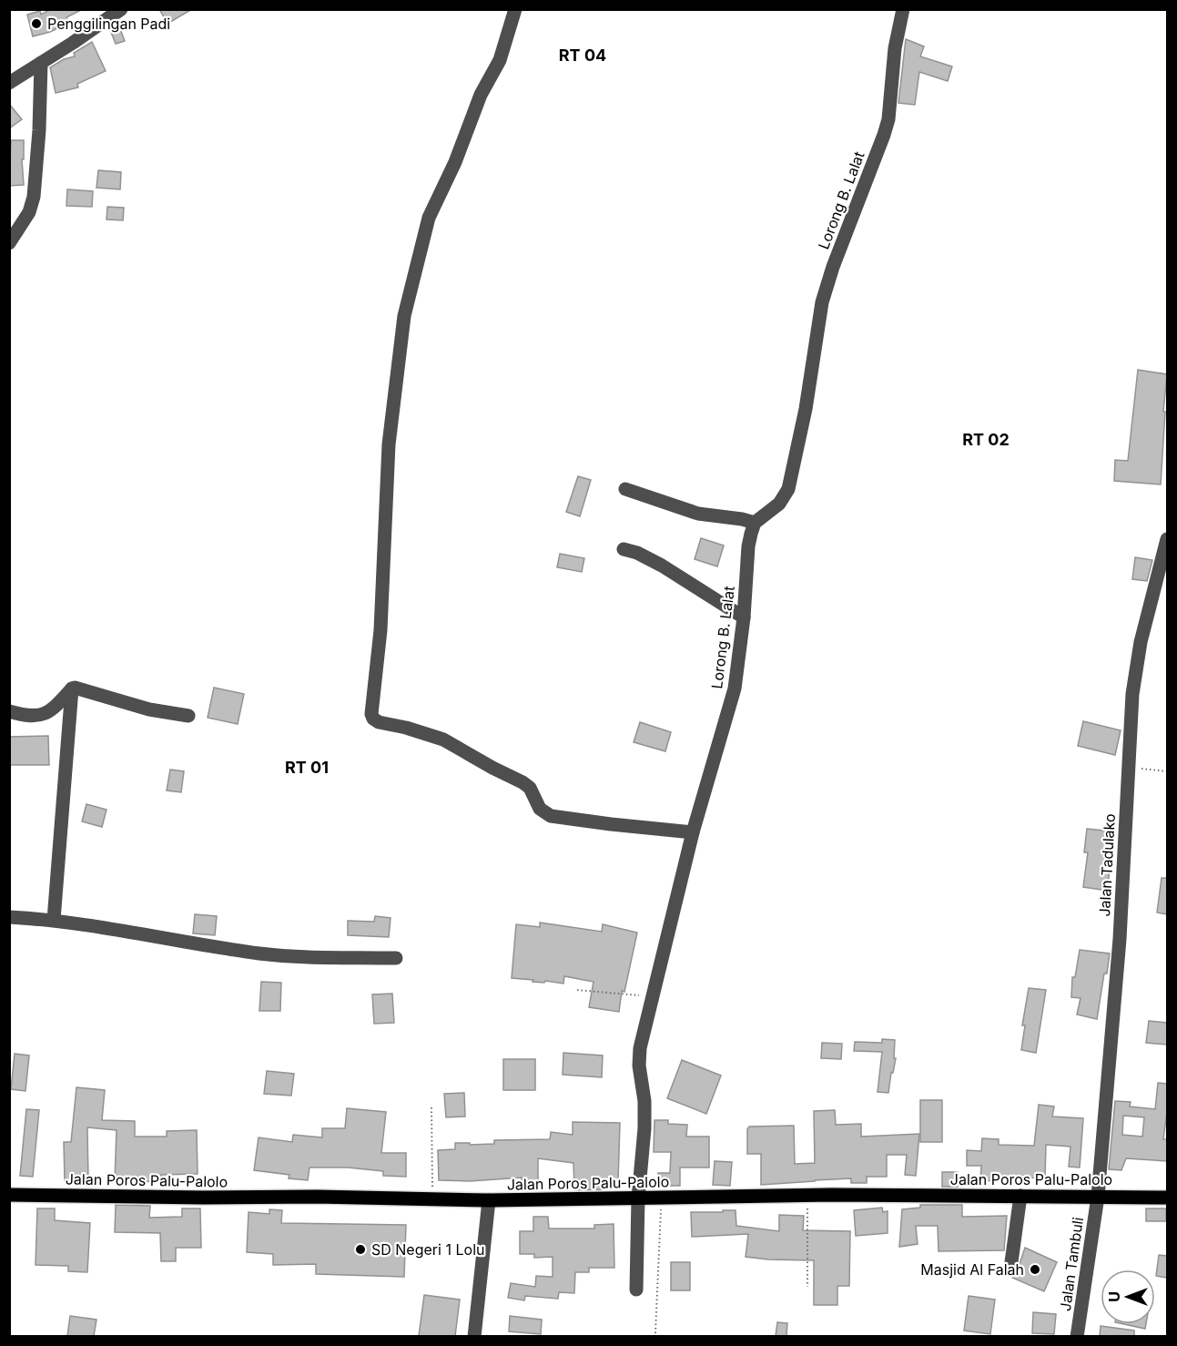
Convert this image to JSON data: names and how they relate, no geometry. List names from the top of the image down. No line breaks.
{"streets":{"main road":["Jalan Poros Palu-Palolo"],"street":["Lorong B. Lalat","Jalan Tadulako","Jalan Tambuli"]},"crossings":[["Lorong B. Lalat","Jalan Poros Palu-Palolo"],["Jalan Tadulako","Jalan Poros Palu-Palolo"],["Jalan Tadulako","Jalan Tambuli"],["Jalan Poros Palu-Palolo","Jalan Tambuli"]],"districts":["RT 04","RT 02","RT 01"],"places":["Penggilingan Padi","SD Negeri 1 Lolu","Masjid Al Falah"],"north":"left"}
